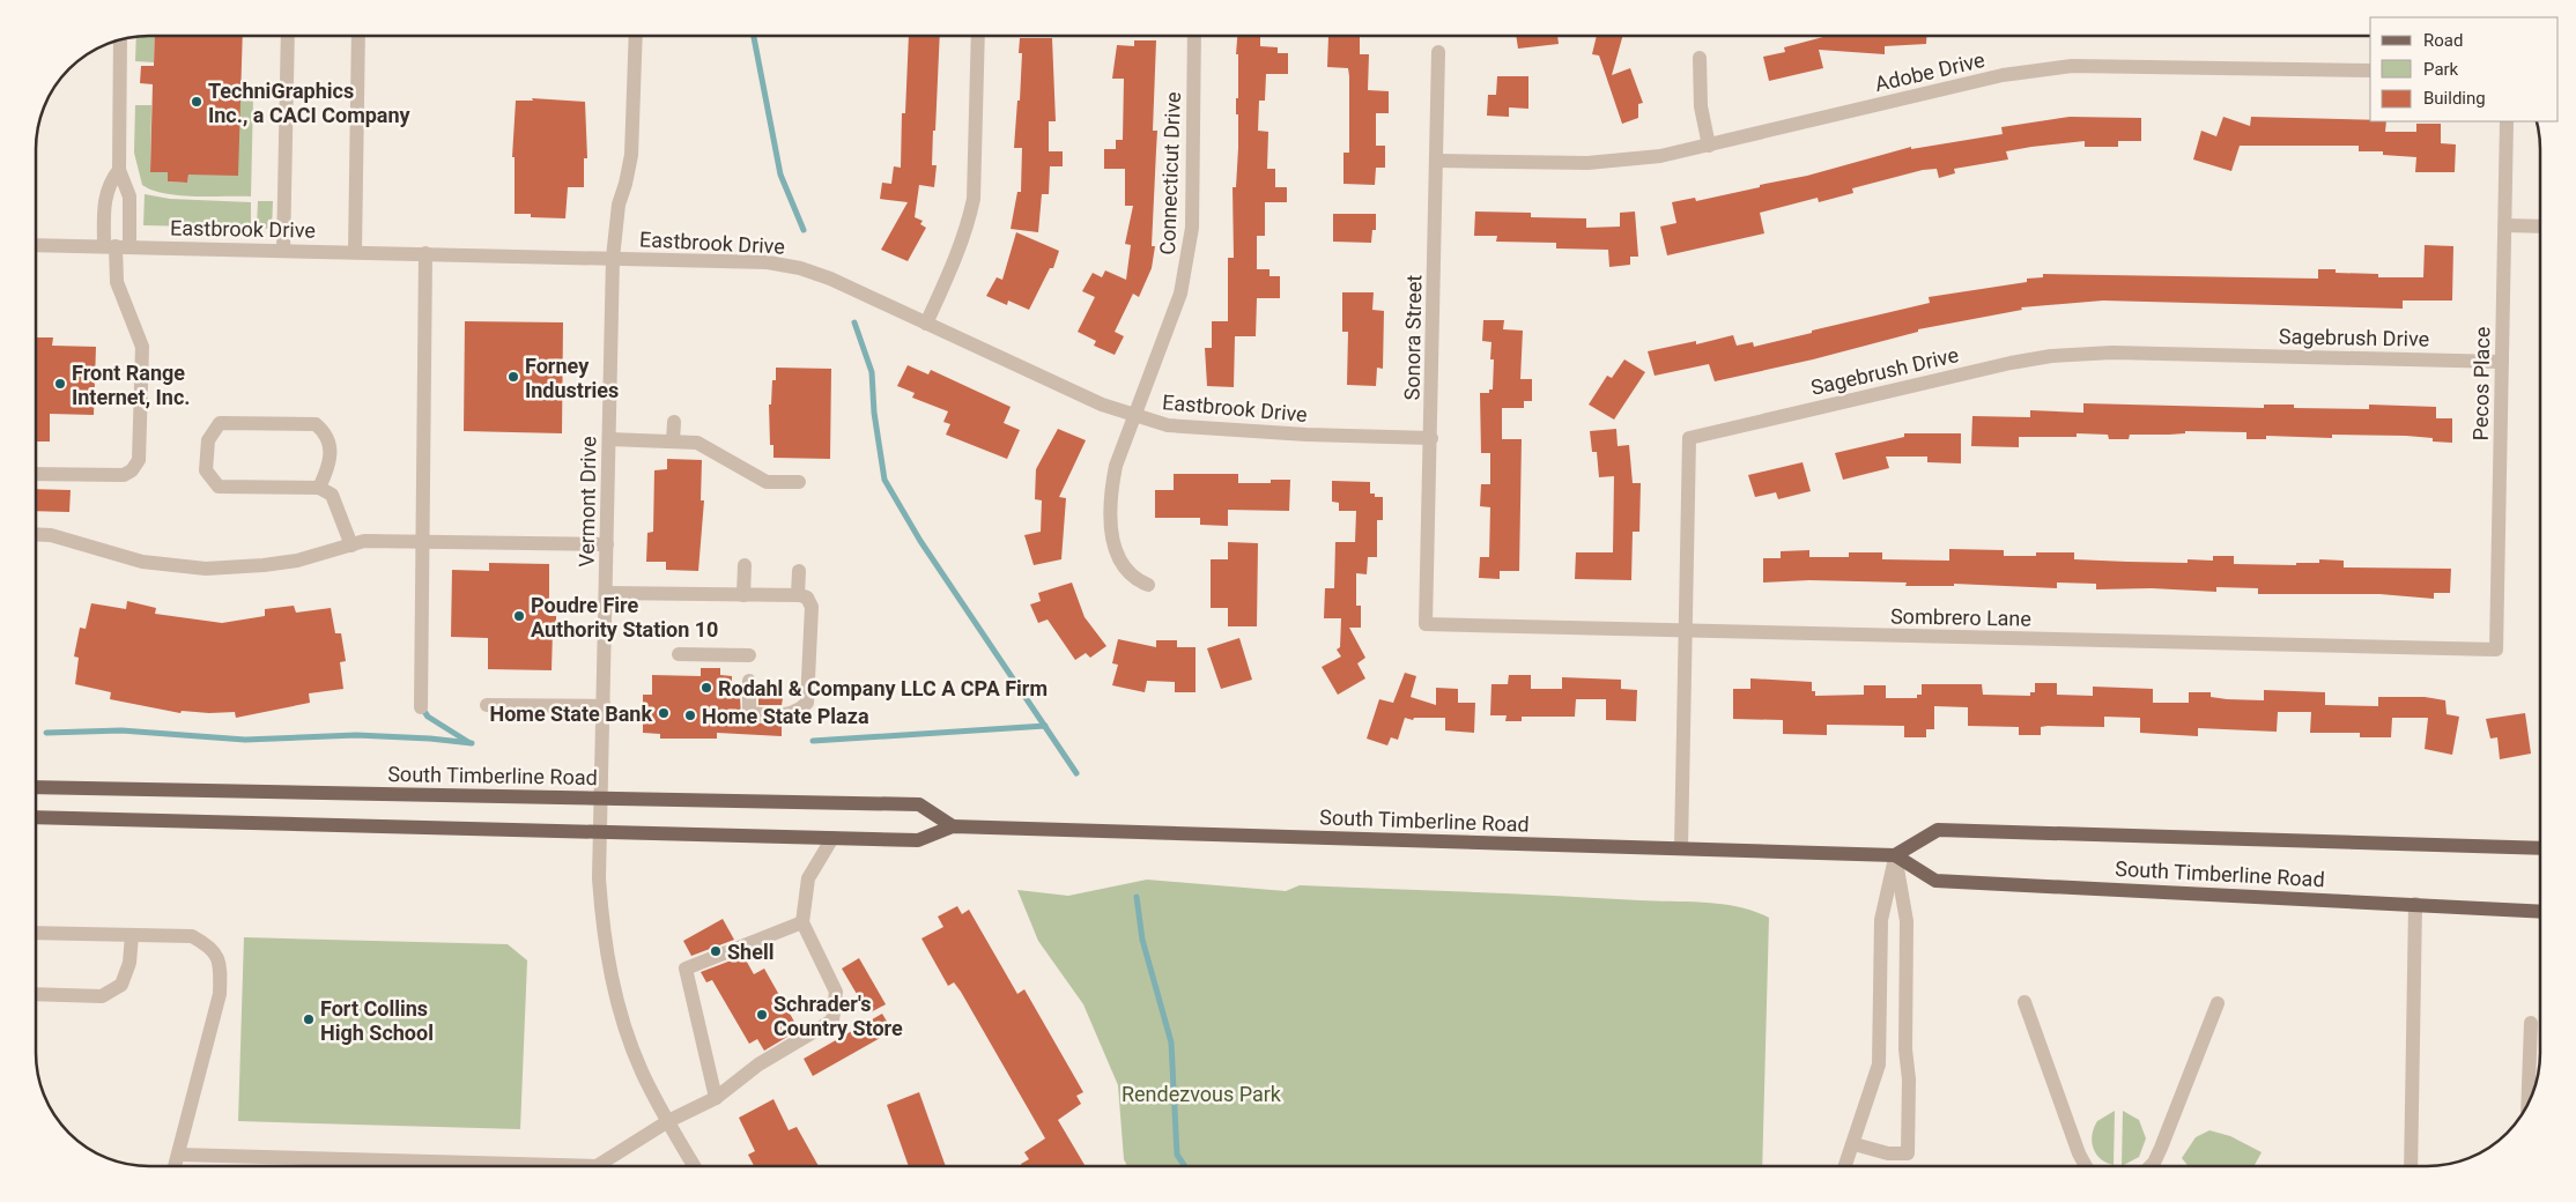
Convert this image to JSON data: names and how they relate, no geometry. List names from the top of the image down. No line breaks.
{"streets":{"main road":["South Timberline Road"],"street":["Adobe Drive","Connecticut Drive","Eastbrook Drive","Sonora Street","Sagebrush Drive","Pecos Place","Vermont Drive","Sombrero Lane"]},"crossings":[["Adobe Drive","Sonora Street"],["Connecticut Drive","Eastbrook Drive"],["Eastbrook Drive","Sonora Street"],["Eastbrook Drive","Vermont Drive"],["Sonora Street","Sombrero Lane"],["Sagebrush Drive","Pecos Place"],["Sagebrush Drive","Sombrero Lane"],["Sagebrush Drive","South Timberline Road"],["Pecos Place","Sombrero Lane"],["Vermont Drive","South Timberline Road"]],"parks":["Rendezvous Park"],"places":["TechniGraphics Inc., a CACI Company","Forney Industries","Front Range Internet, Inc.","Poudre Fire Authority Station 10","Rodahl & Company LLC A CPA Firm","Home State Bank","Home State Plaza","Shell","Schrader's Country Store","Fort Collins High School"],"legend":["Road","Park","Building"]}
